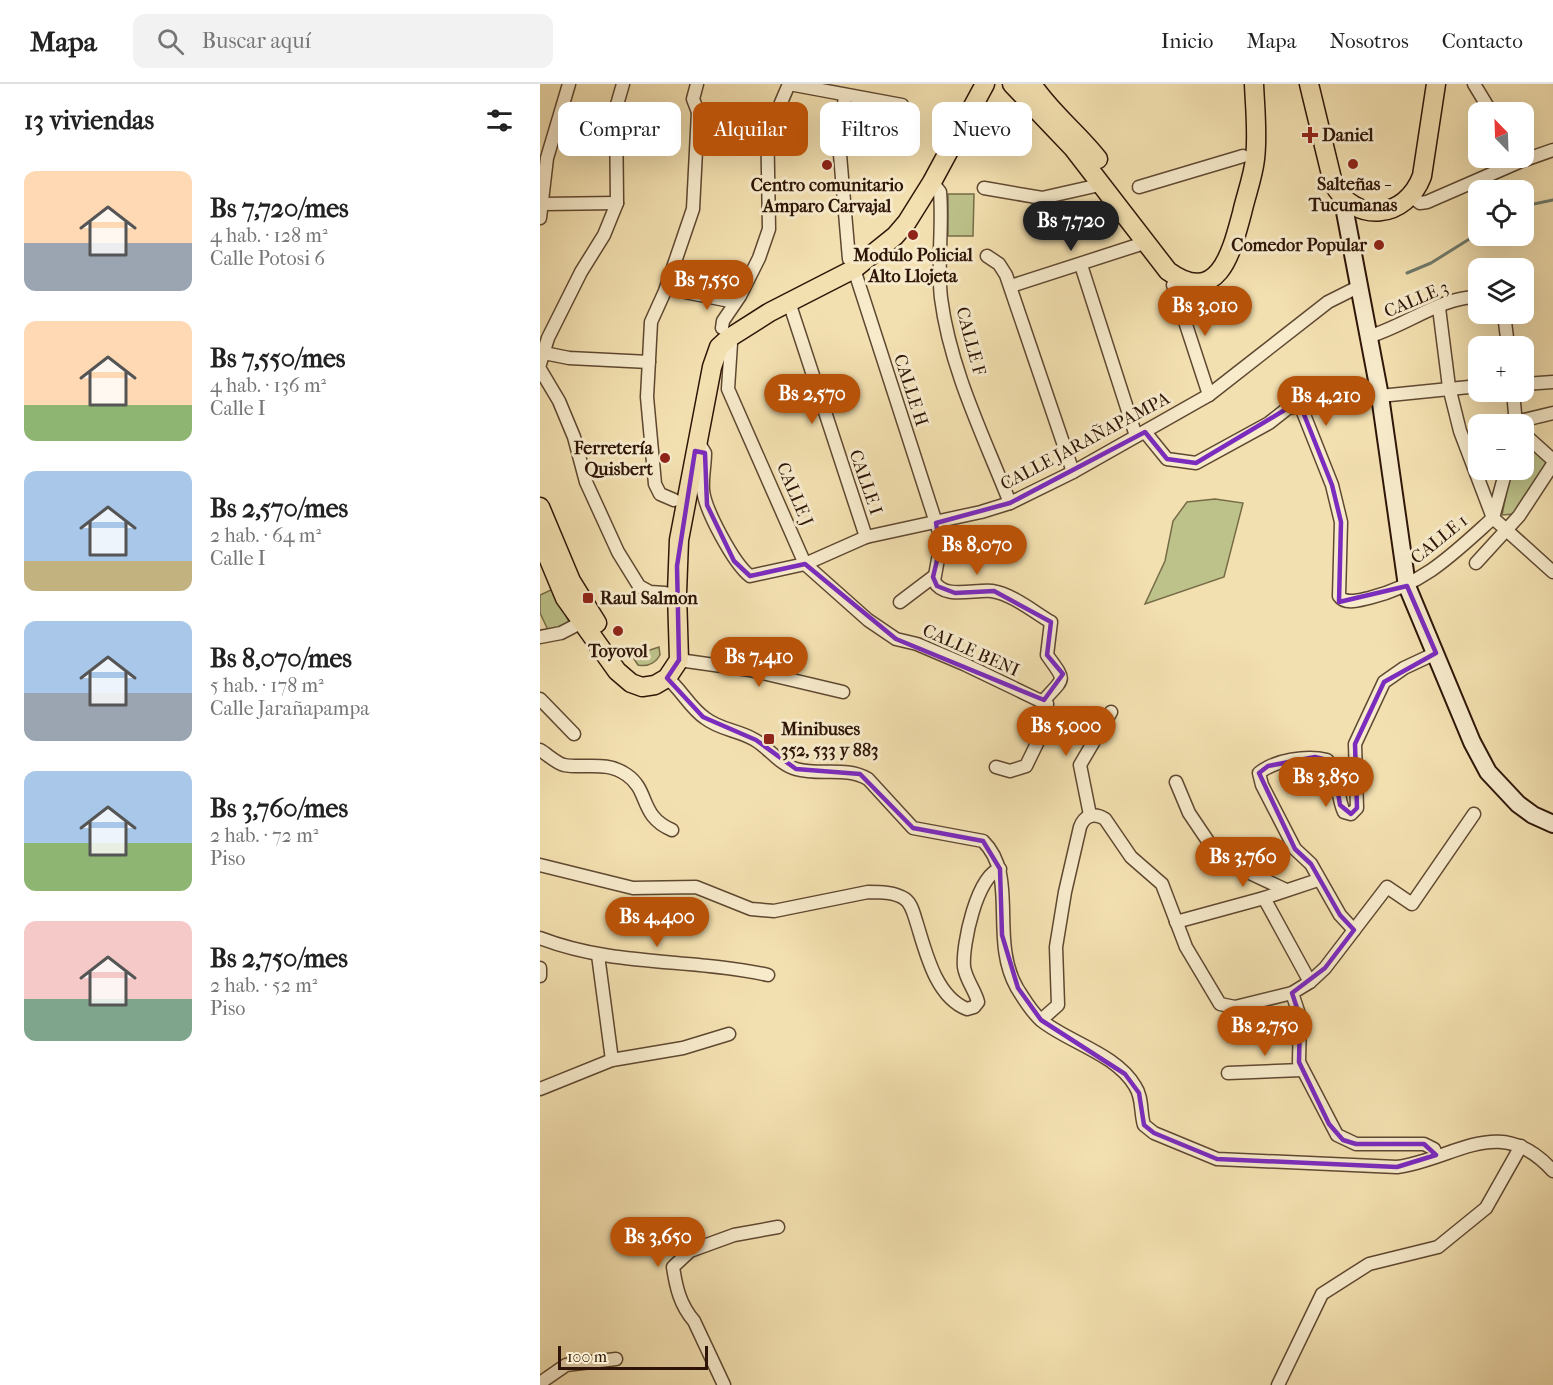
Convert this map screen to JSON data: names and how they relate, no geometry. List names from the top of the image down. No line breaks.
{"streets":{"street":["CALLE 3","CALLE F","CALLE H","CALLE JARAÑAPAMPA","CALLE I","CALLE J","CALLE 1","CALLE BENI"]},"crossings":[["CALLE F","CALLE JARAÑAPAMPA"],["CALLE H","CALLE JARAÑAPAMPA"],["CALLE JARAÑAPAMPA","CALLE I"],["CALLE JARAÑAPAMPA","CALLE J"],["CALLE JARAÑAPAMPA","CALLE 1"],["CALLE JARAÑAPAMPA","CALLE BENI"],["CALLE J","CALLE BENI"]],"places":{"health":["Daniel"],"other":["Salteñas - Tucumanas","Centro comunitario Amparo Carvajal","Modulo Policial Alto Llojeta","Comedor Popular","Ferretería Quisbert","Toyovol"],"transit":["Raul Salmon","Minibuses 352, 533 y 883"]},"scale_bar":"100 m","north":"top left","page":{"header":"Mapa","search":"Buscar aquí","nav":["Inicio","Mapa","Nosotros","Contacto"],"heading":"13 viviendas","map_buttons":["+","−"],"chip":["Comprar","Alquilar","Filtros","Nuevo"],"list":[{"name":"Bs 7,720/mes","note":"4 hab. · 128 m² · Calle Potosi 6"},{"name":"Bs 7,550/mes","note":"4 hab. · 136 m² · Calle I"},{"name":"Bs 2,570/mes","note":"2 hab. · 64 m² · Calle I"},{"name":"Bs 8,070/mes","note":"5 hab. · 178 m² · Calle Jarañapampa"},{"name":"Bs 3,760/mes","note":"2 hab. · 72 m² · Piso"},{"name":"Bs 2,750/mes","note":"2 hab. · 52 m² · Piso"}],"price":["Bs 7,720","Bs 7,550","Bs 3,010","Bs 2,570","Bs 4,210","Bs 8,070","Bs 7,410","Bs 5,000","Bs 3,850","Bs 3,760","Bs 4,400","Bs 2,750","Bs 3,650"],"scale":"100 m"}}
